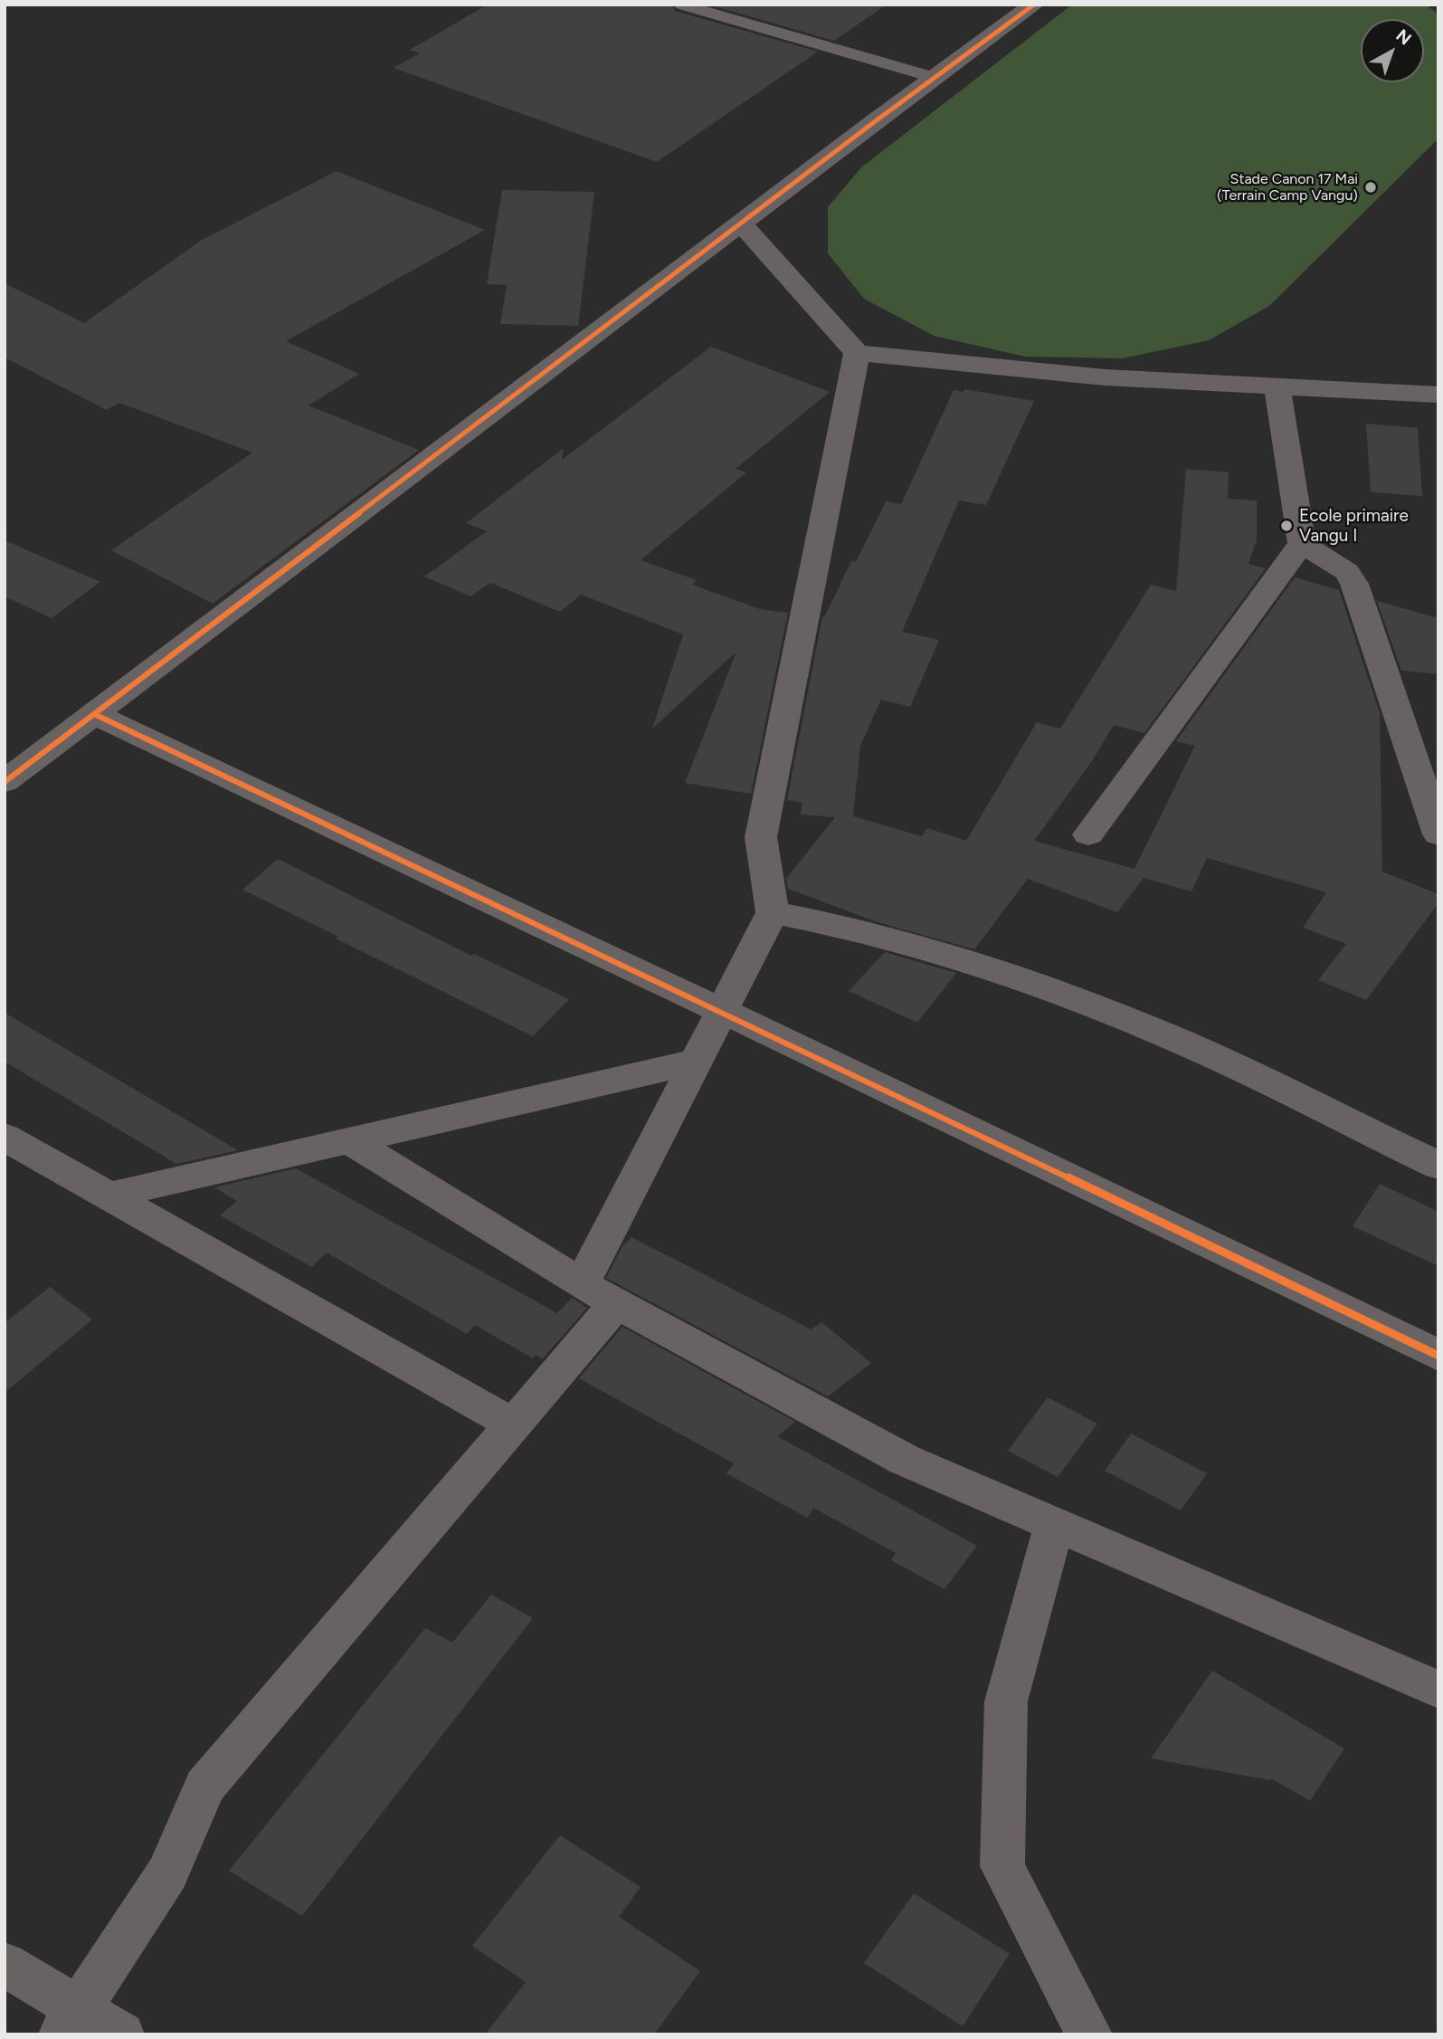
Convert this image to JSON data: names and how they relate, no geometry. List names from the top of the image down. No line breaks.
{"places":["Stade Canon 17 Mai (Terrain Camp Vangu)","Ecole primaire Vangu I"],"north":"top right"}
